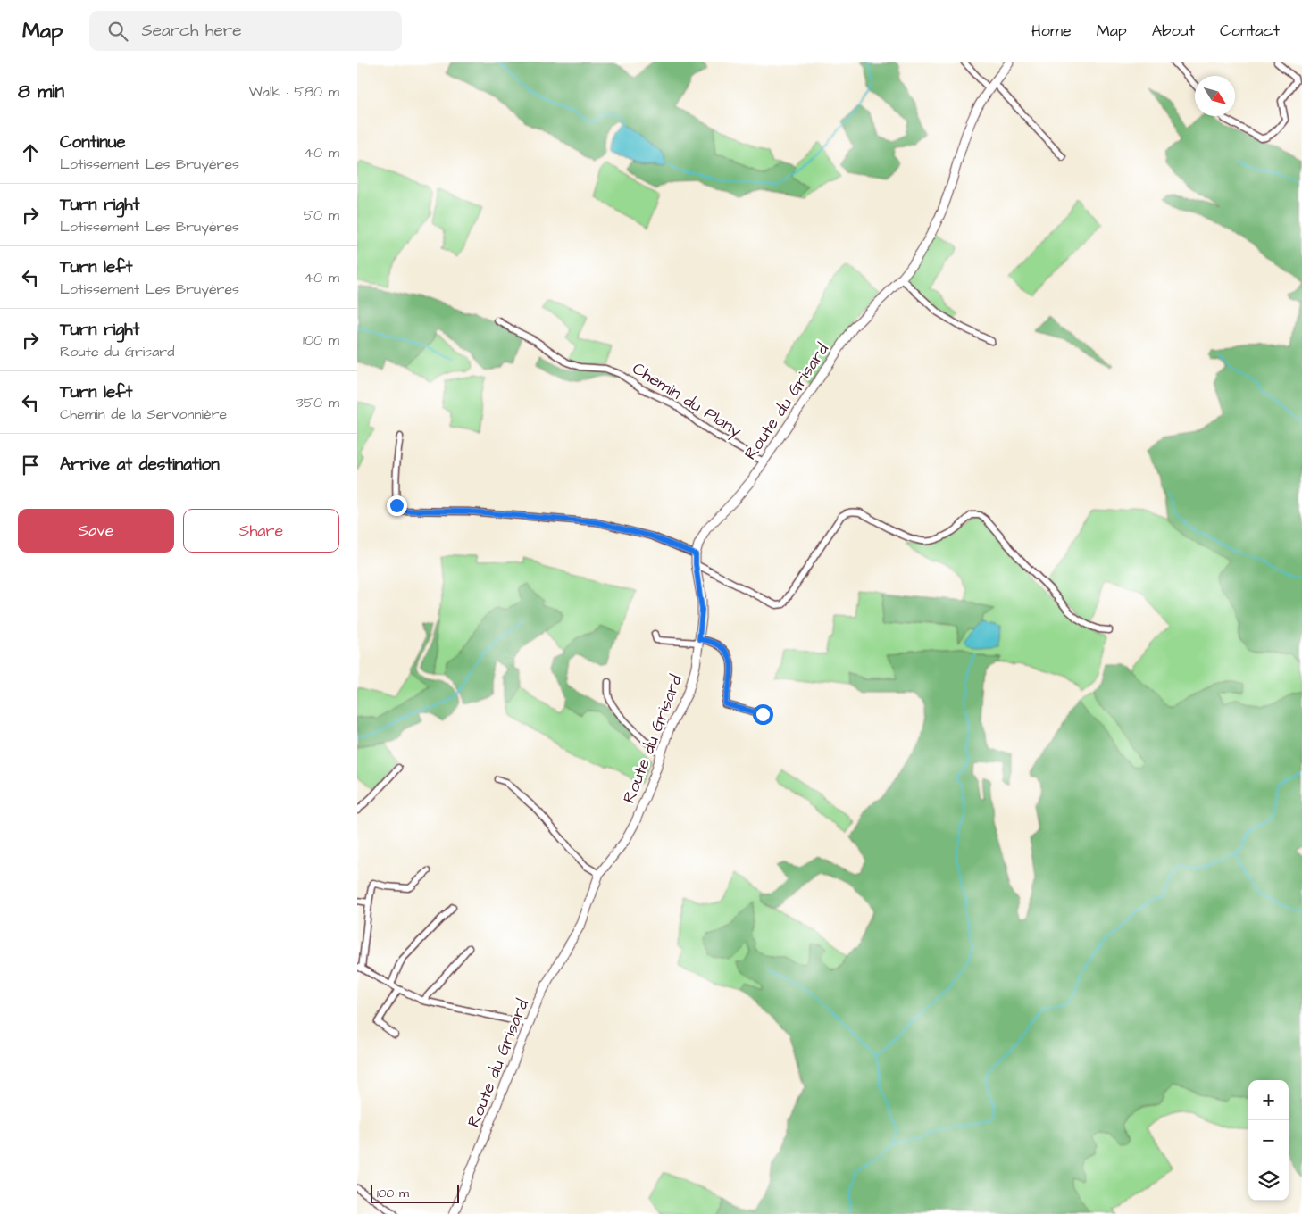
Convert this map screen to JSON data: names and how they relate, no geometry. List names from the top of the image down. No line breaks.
{"streets":{"street":["Chemin du Plany","Route du Grisard"]},"crossings":[["Chemin du Plany","Route du Grisard"]],"scale_bar":"100 m","north":"bottom right","page":{"header":"Map","search":"Search here","nav":["Home","Map","About","Contact"],"heading":["8 min","Walk · 580 m"],"list":[["Continue","Lotissement Les Bruyères","40 m"],["Turn right","Lotissement Les Bruyères","50 m"],["Turn left","Lotissement Les Bruyères","40 m"],["Turn right","Route du Grisard","100 m"],["Turn left","Chemin de la Servonnière","350 m"],"Arrive at destination"],"buttons":["Save","Share"],"map_buttons":["+","−"],"scale":"100 m"}}
